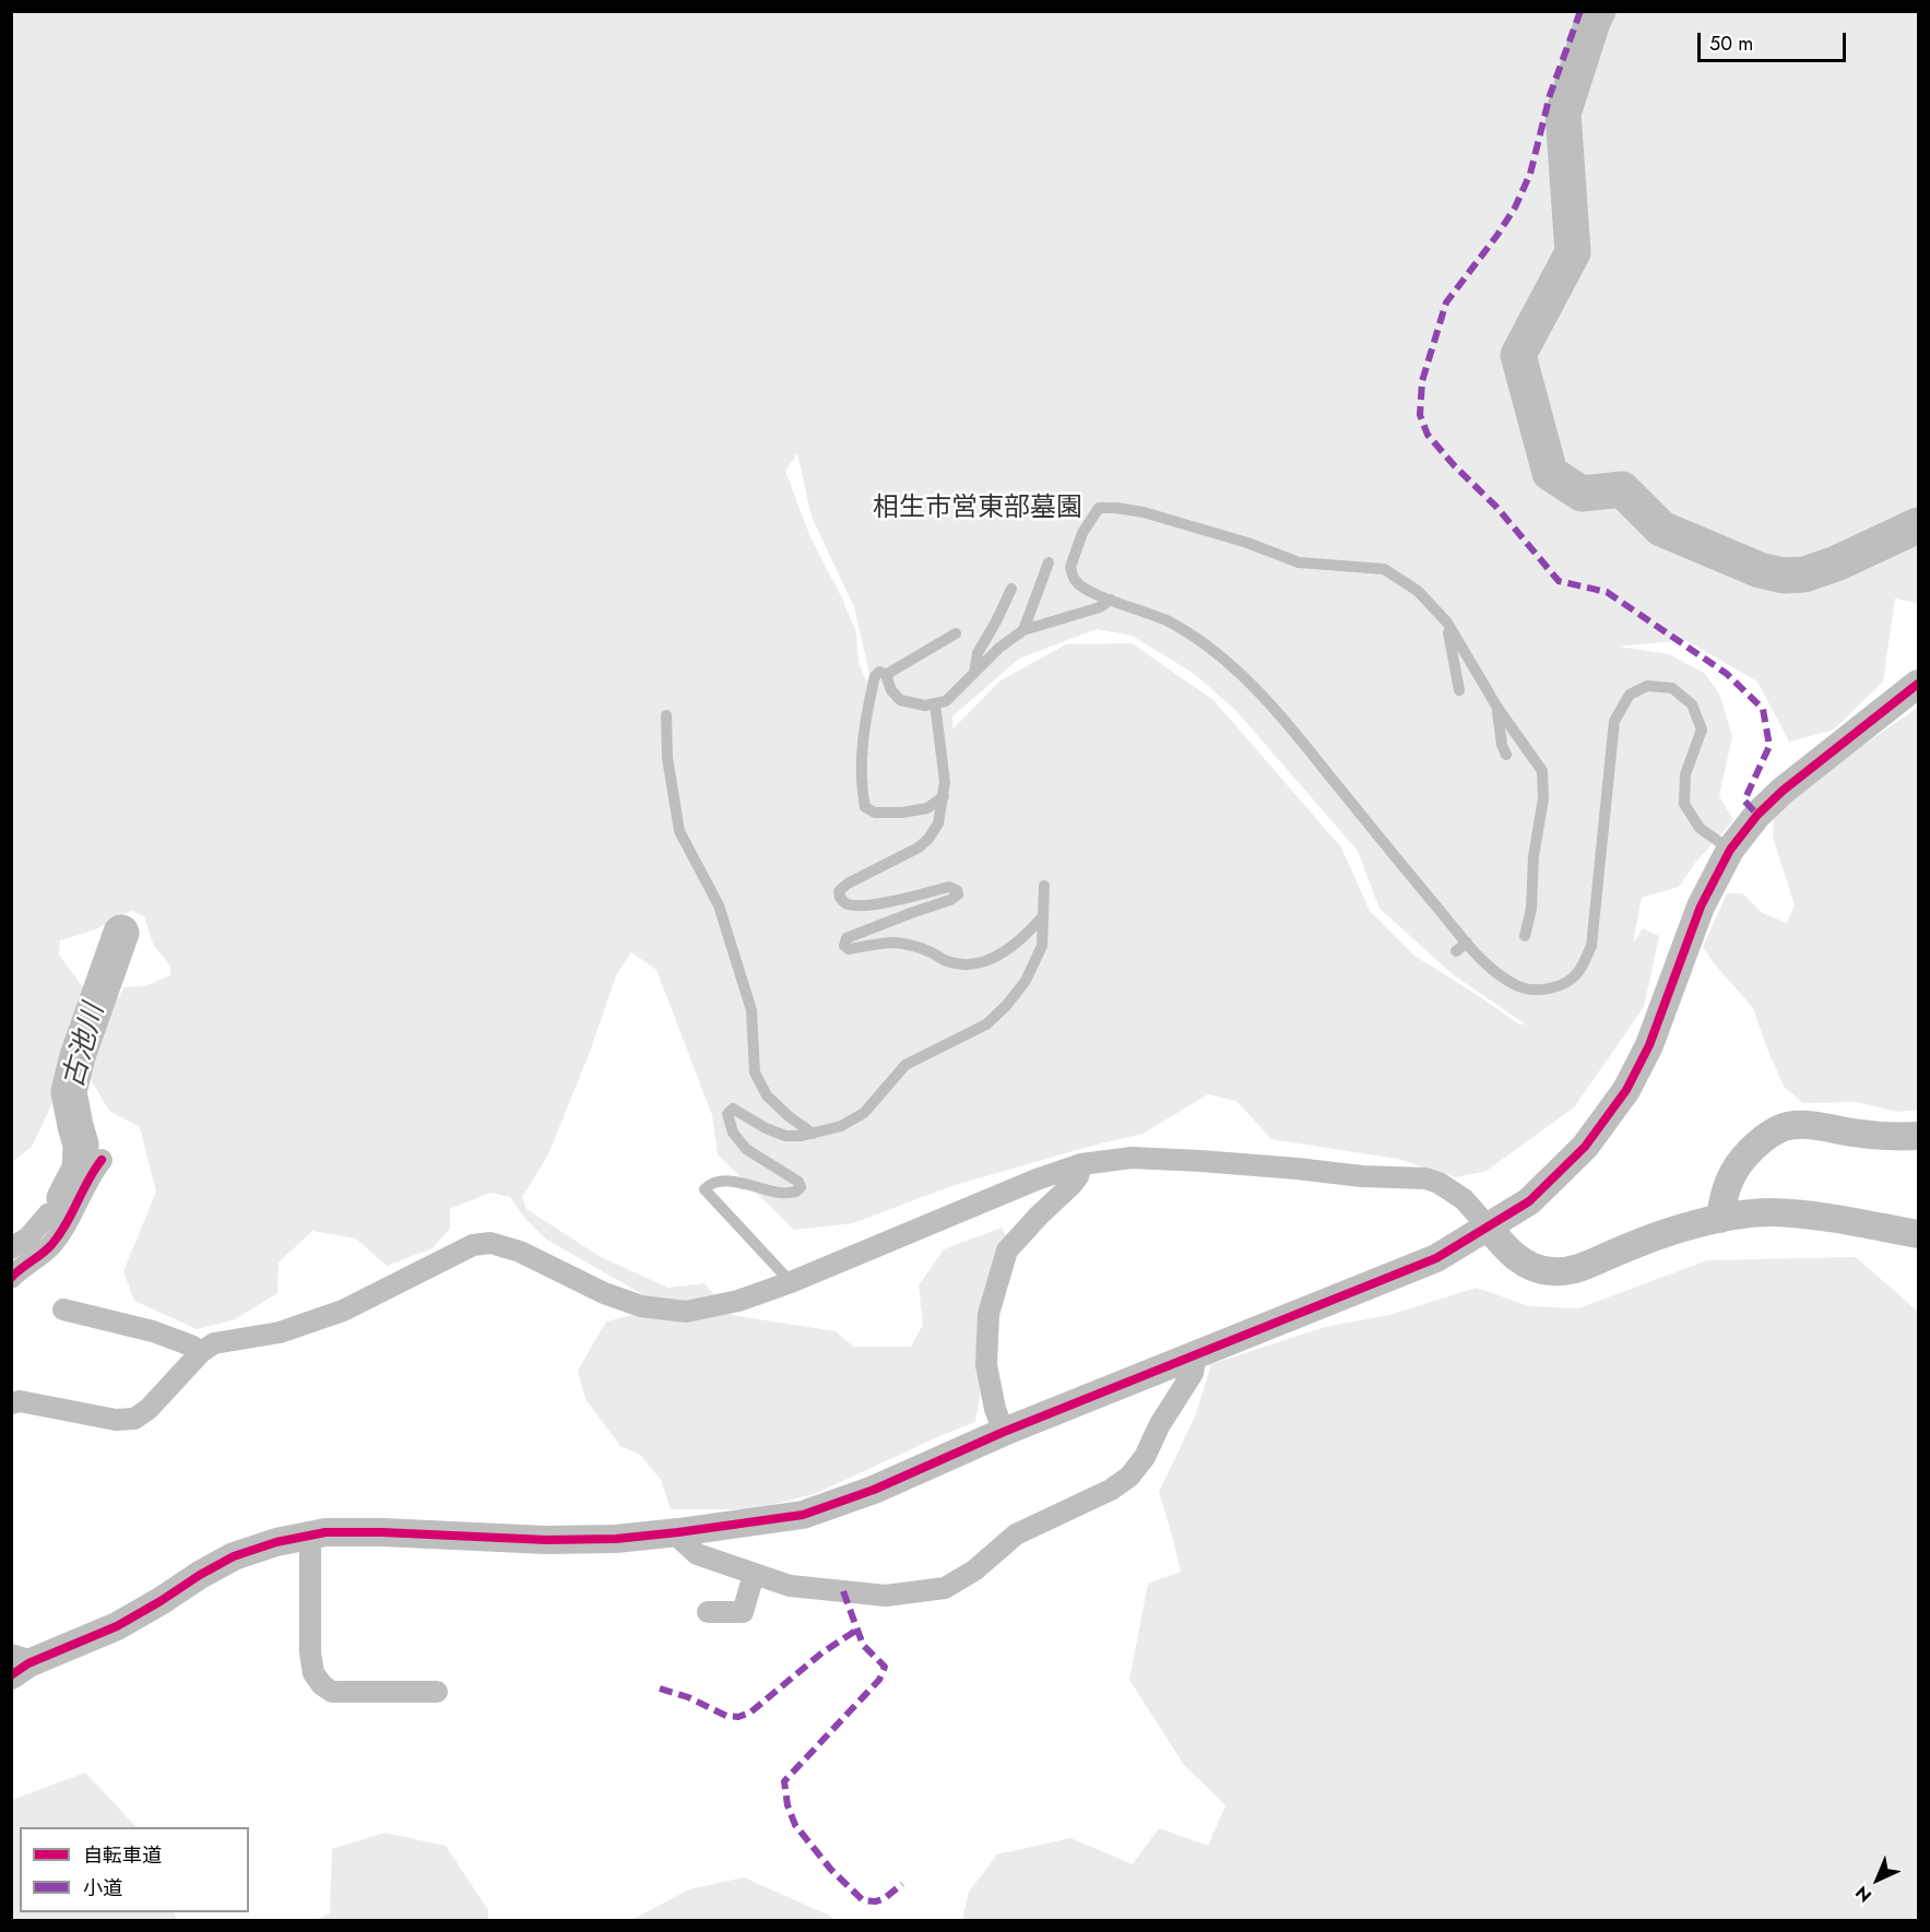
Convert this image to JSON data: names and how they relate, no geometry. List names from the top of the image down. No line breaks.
{"water":["古池川"],"parks":["相生市営東部墓園"],"legend":["自転車道","小道"],"scale_bar":"50 m","north":"bottom left"}
